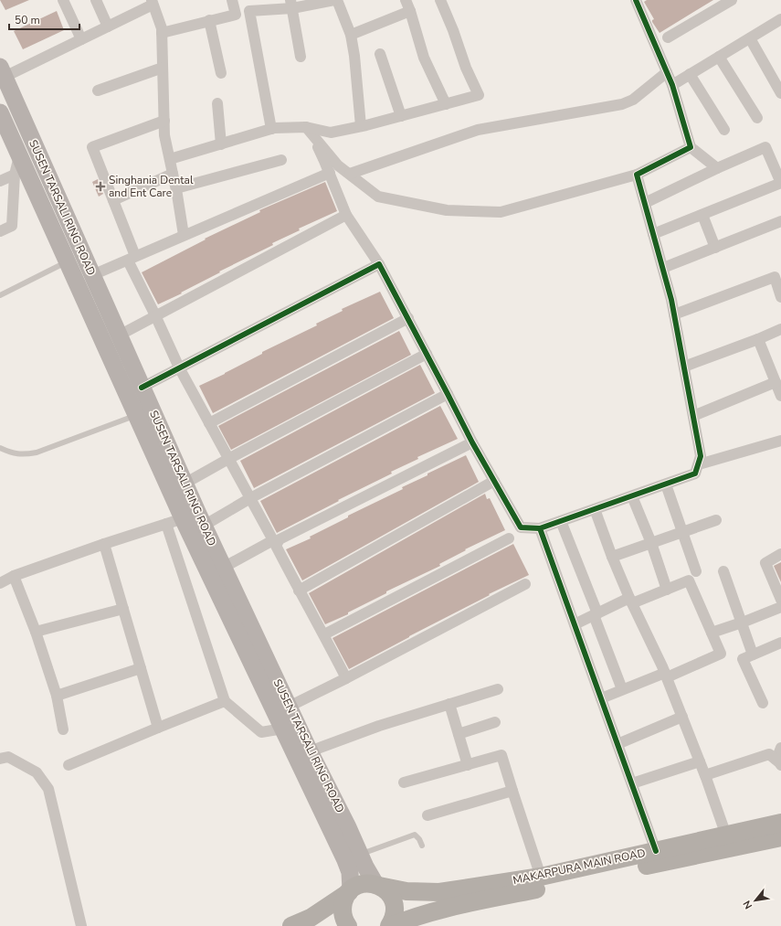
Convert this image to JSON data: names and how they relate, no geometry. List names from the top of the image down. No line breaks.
{"streets":{"highway":["MAKARPURA MAIN ROAD"],"main road":["SUSEN TARSALI RING ROAD"]},"places":{"health":["Singhania Dental and Ent Care"]},"scale_bar":"50 m","north":"bottom left"}
